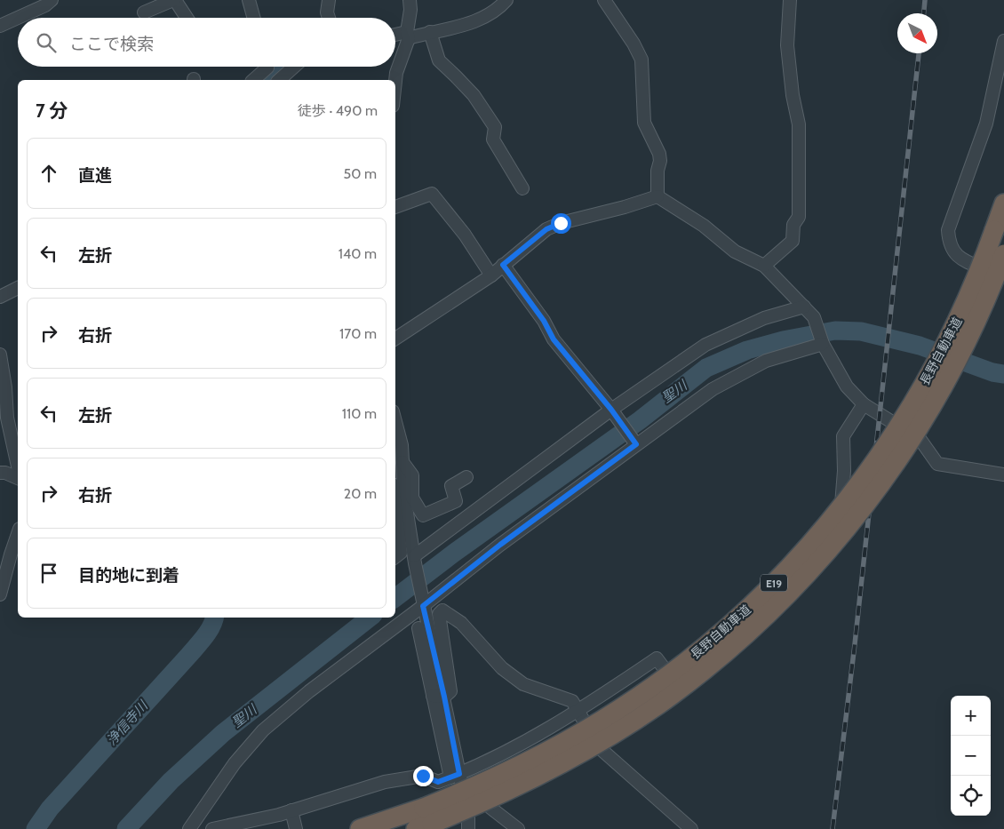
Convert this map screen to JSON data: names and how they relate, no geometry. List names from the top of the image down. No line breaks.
{"streets":{"highway":["長野自動車道","E19"]},"water":["聖川","浄信寺川"],"north":"bottom right","page":{"search":"ここで検索","heading":["7 分","徒歩 · 490 m"],"list":[["直進","50 m"],["左折","140 m"],["右折","170 m"],["左折","110 m"],["右折","20 m"],"目的地に到着"],"map_buttons":["+","−"]}}
